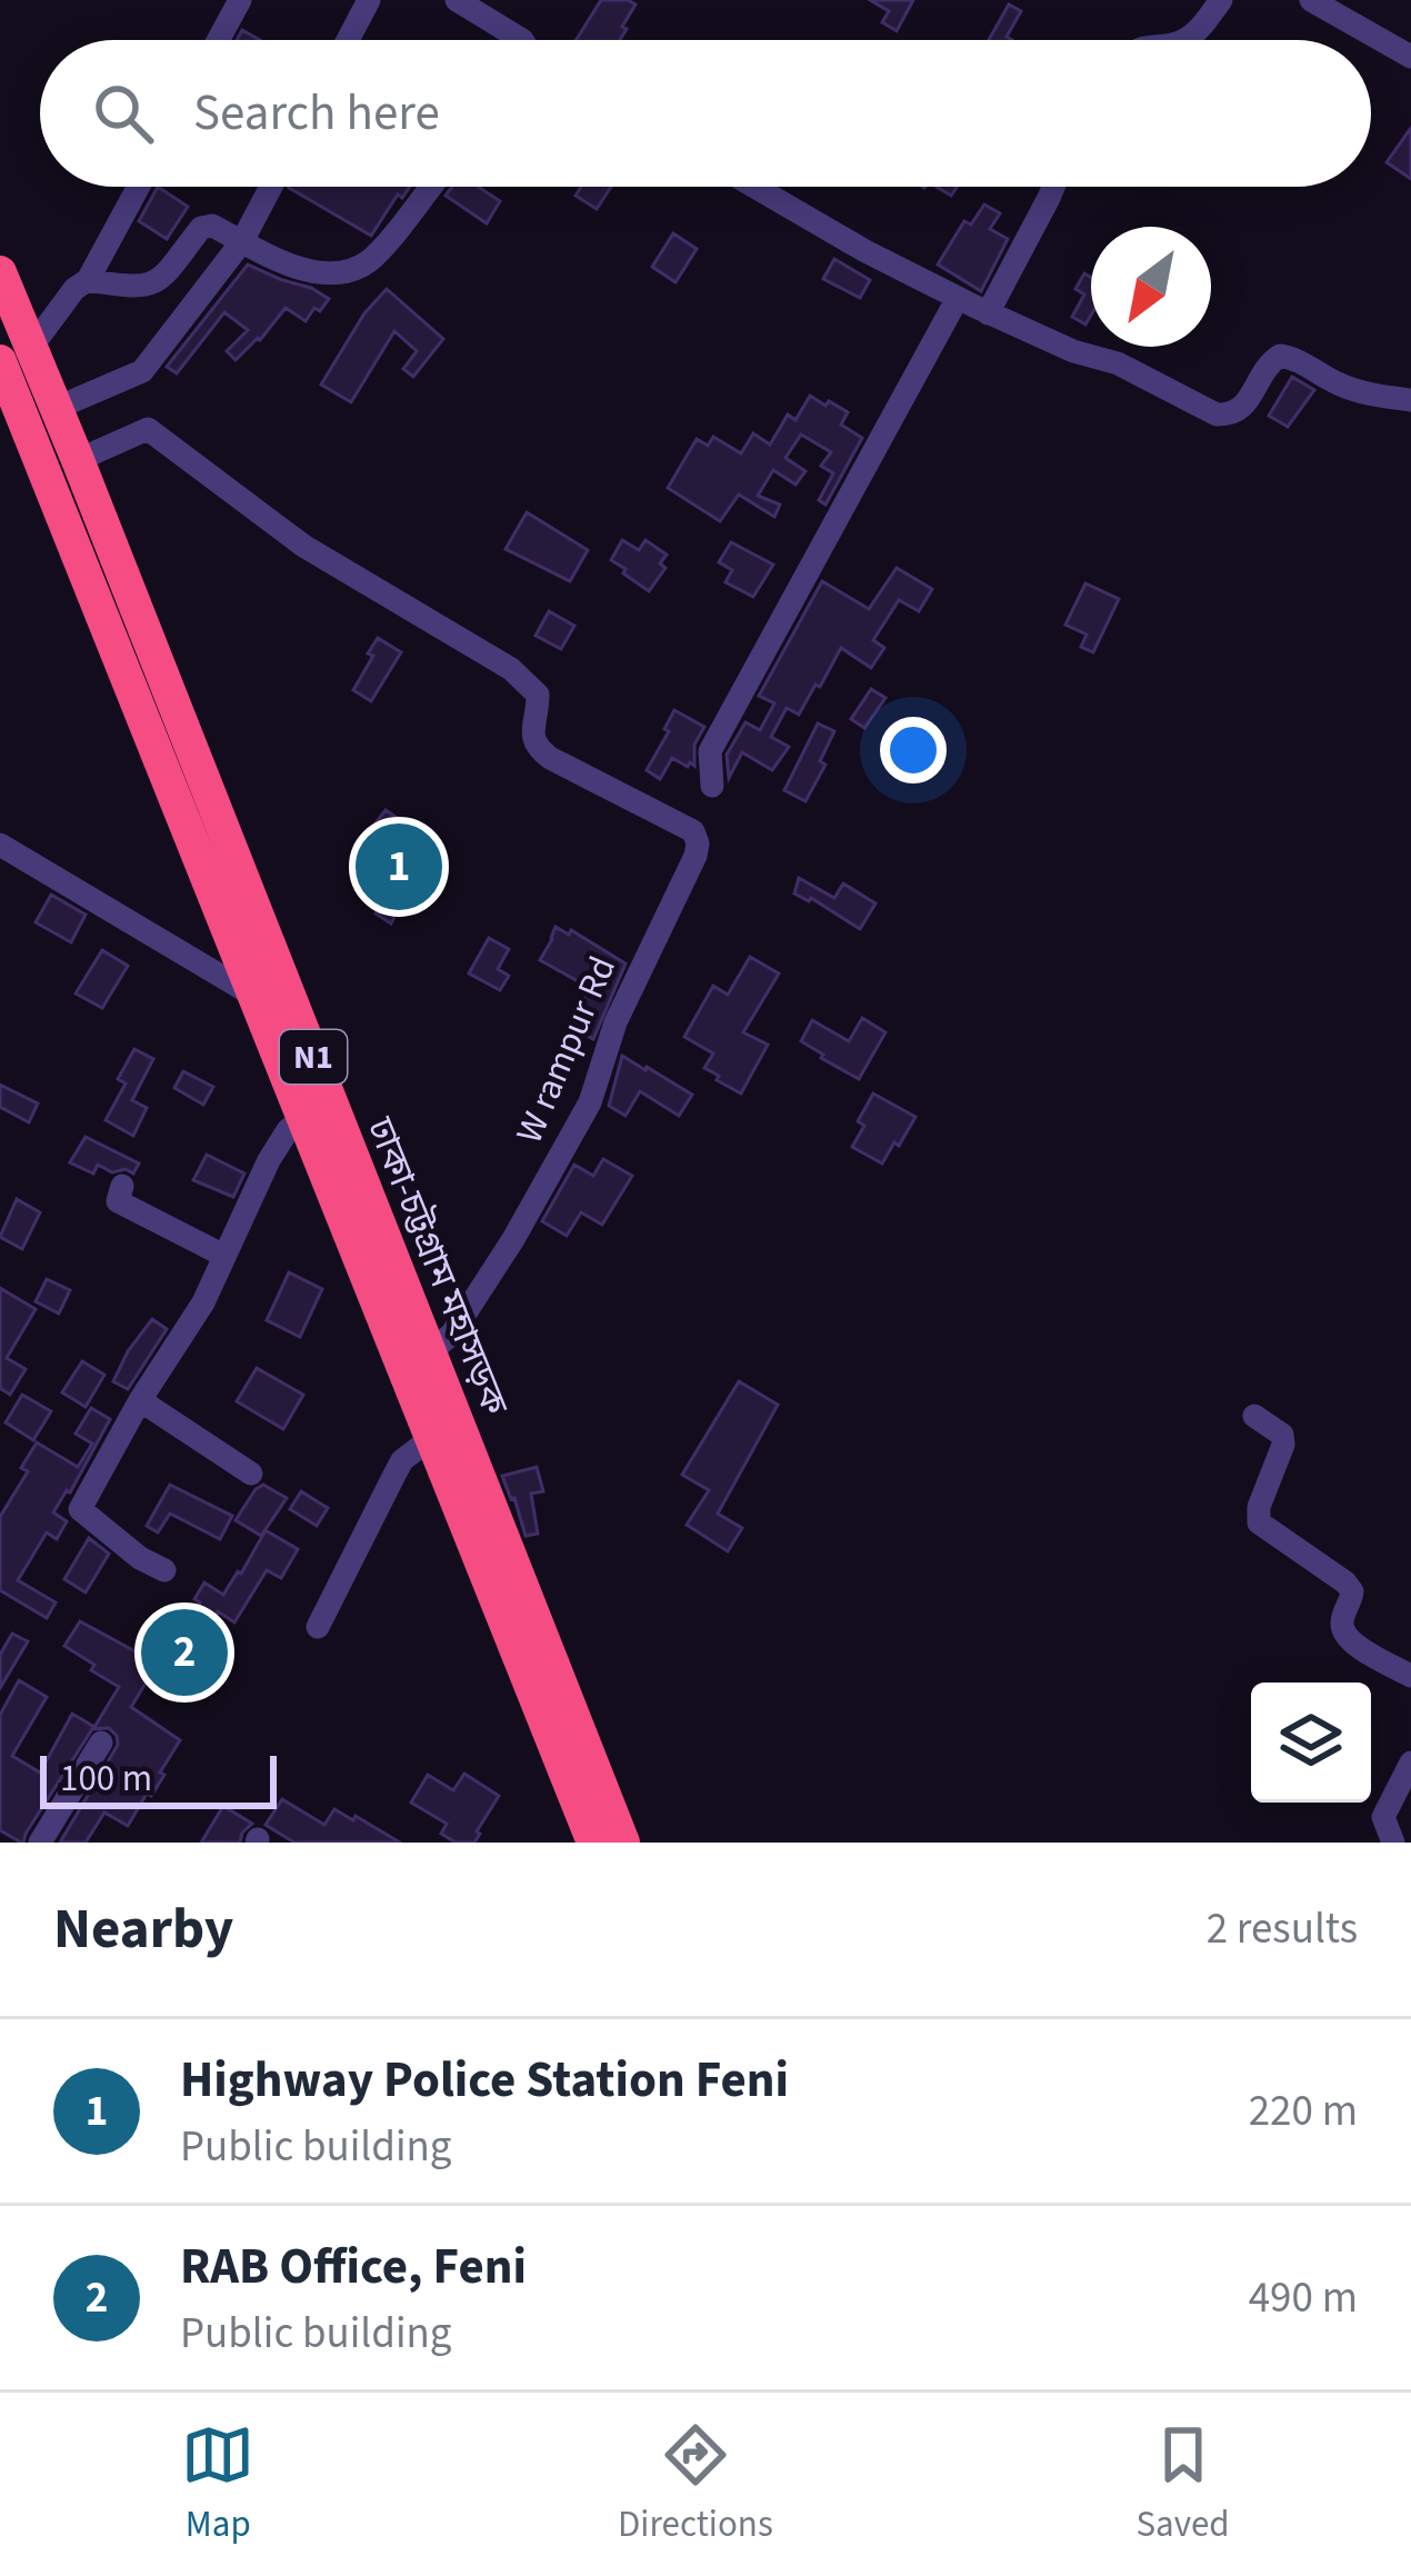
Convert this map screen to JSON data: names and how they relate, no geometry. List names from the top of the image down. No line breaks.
{"streets":{"highway":["N1","ঢাকা-চট্টগ্রাম মহাসড়ক"],"street":["W rampur Rd"]},"crossings":[["W rampur Rd","ঢাকা-চট্টগ্রাম মহাসড়ক"]],"scale_bar":"100 m","north":"bottom left","page":{"search":"Search here","pins":["1","2"],"scale":"100 m","heading":["Nearby","2 results"],"list":[{"mark":"1","name":"Highway Police Station Feni","note":"Public building","value":"220 m"},{"mark":"2","name":"RAB Office, Feni","note":"Public building","value":"490 m"}],"nav":["Map","Directions","Saved"]}}
